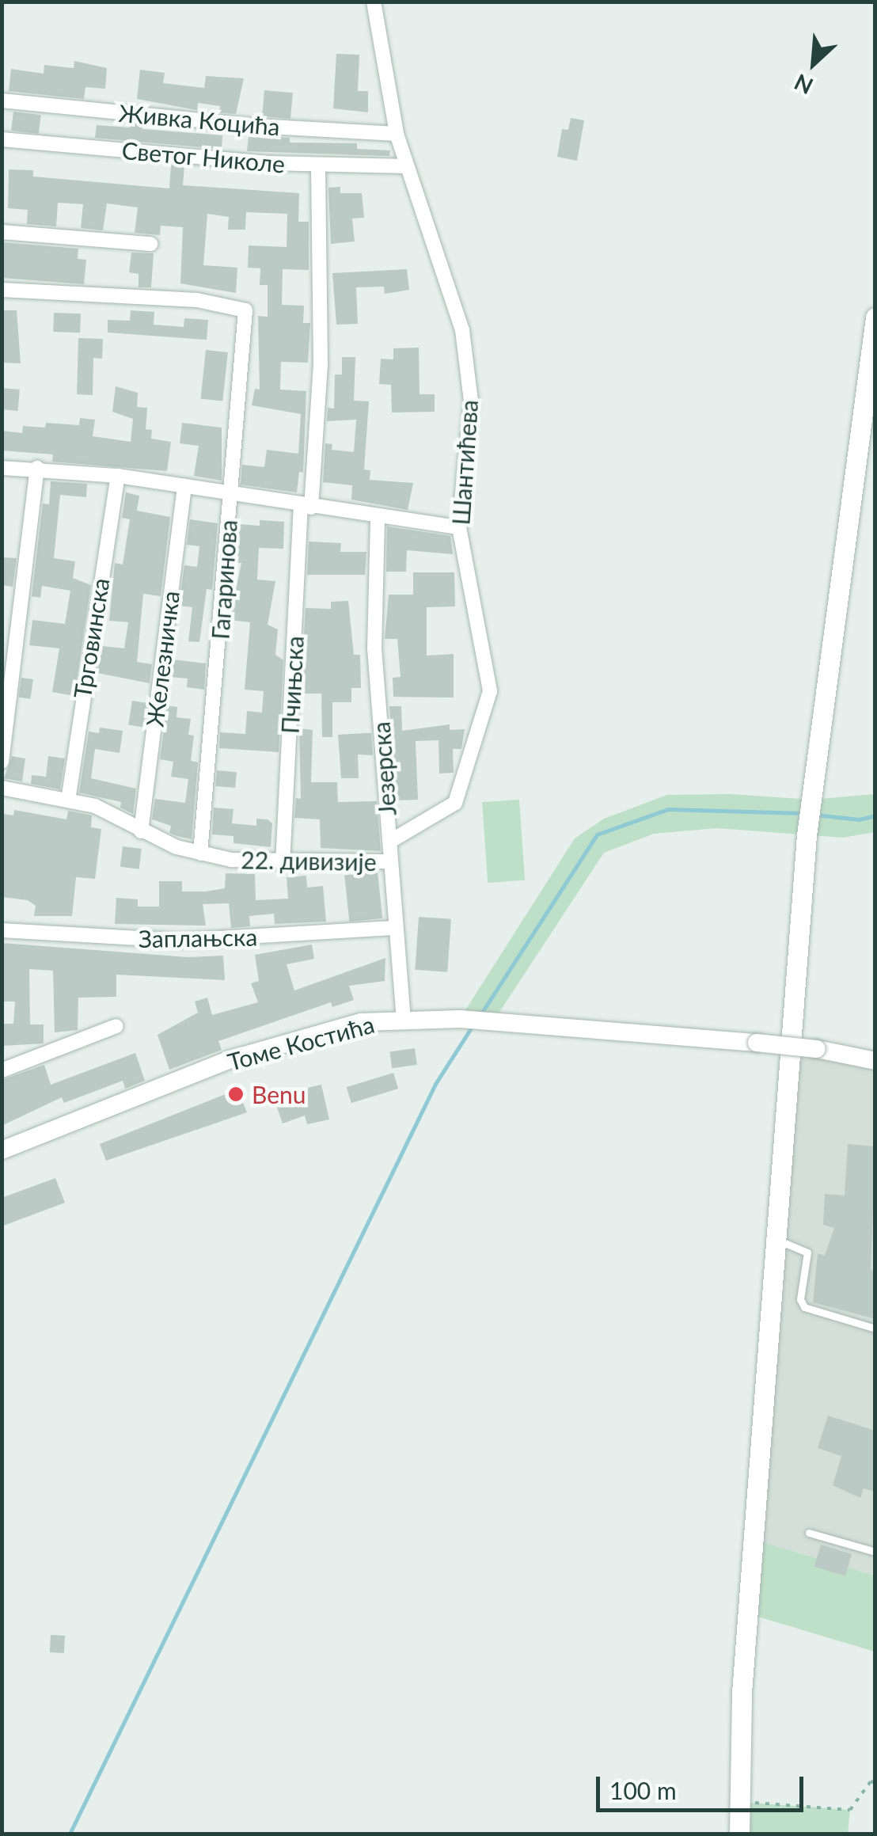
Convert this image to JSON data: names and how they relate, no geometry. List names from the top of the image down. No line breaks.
{"streets":{"street":["Живка Коцића","Светог Николе","Шантићева","Гагаринова","Трговинска","Железничка","Пчињска","Језерска","22. дивизије","Заплањска","Томе Костића"]},"crossings":[["Живка Коцића","Шантићева"],["Светог Николе","Шантићева"],["Светог Николе","Пчињска"],["Шантићева","Језерска"],["Гагаринова","22. дивизије"],["Трговинска","22. дивизије"],["Железничка","22. дивизије"],["Пчињска","22. дивизије"],["Језерска","22. дивизије"],["Језерска","Заплањска"],["Језерска","Томе Костића"]],"places":["Benu"],"scale_bar":"100 m","north":"bottom left"}
